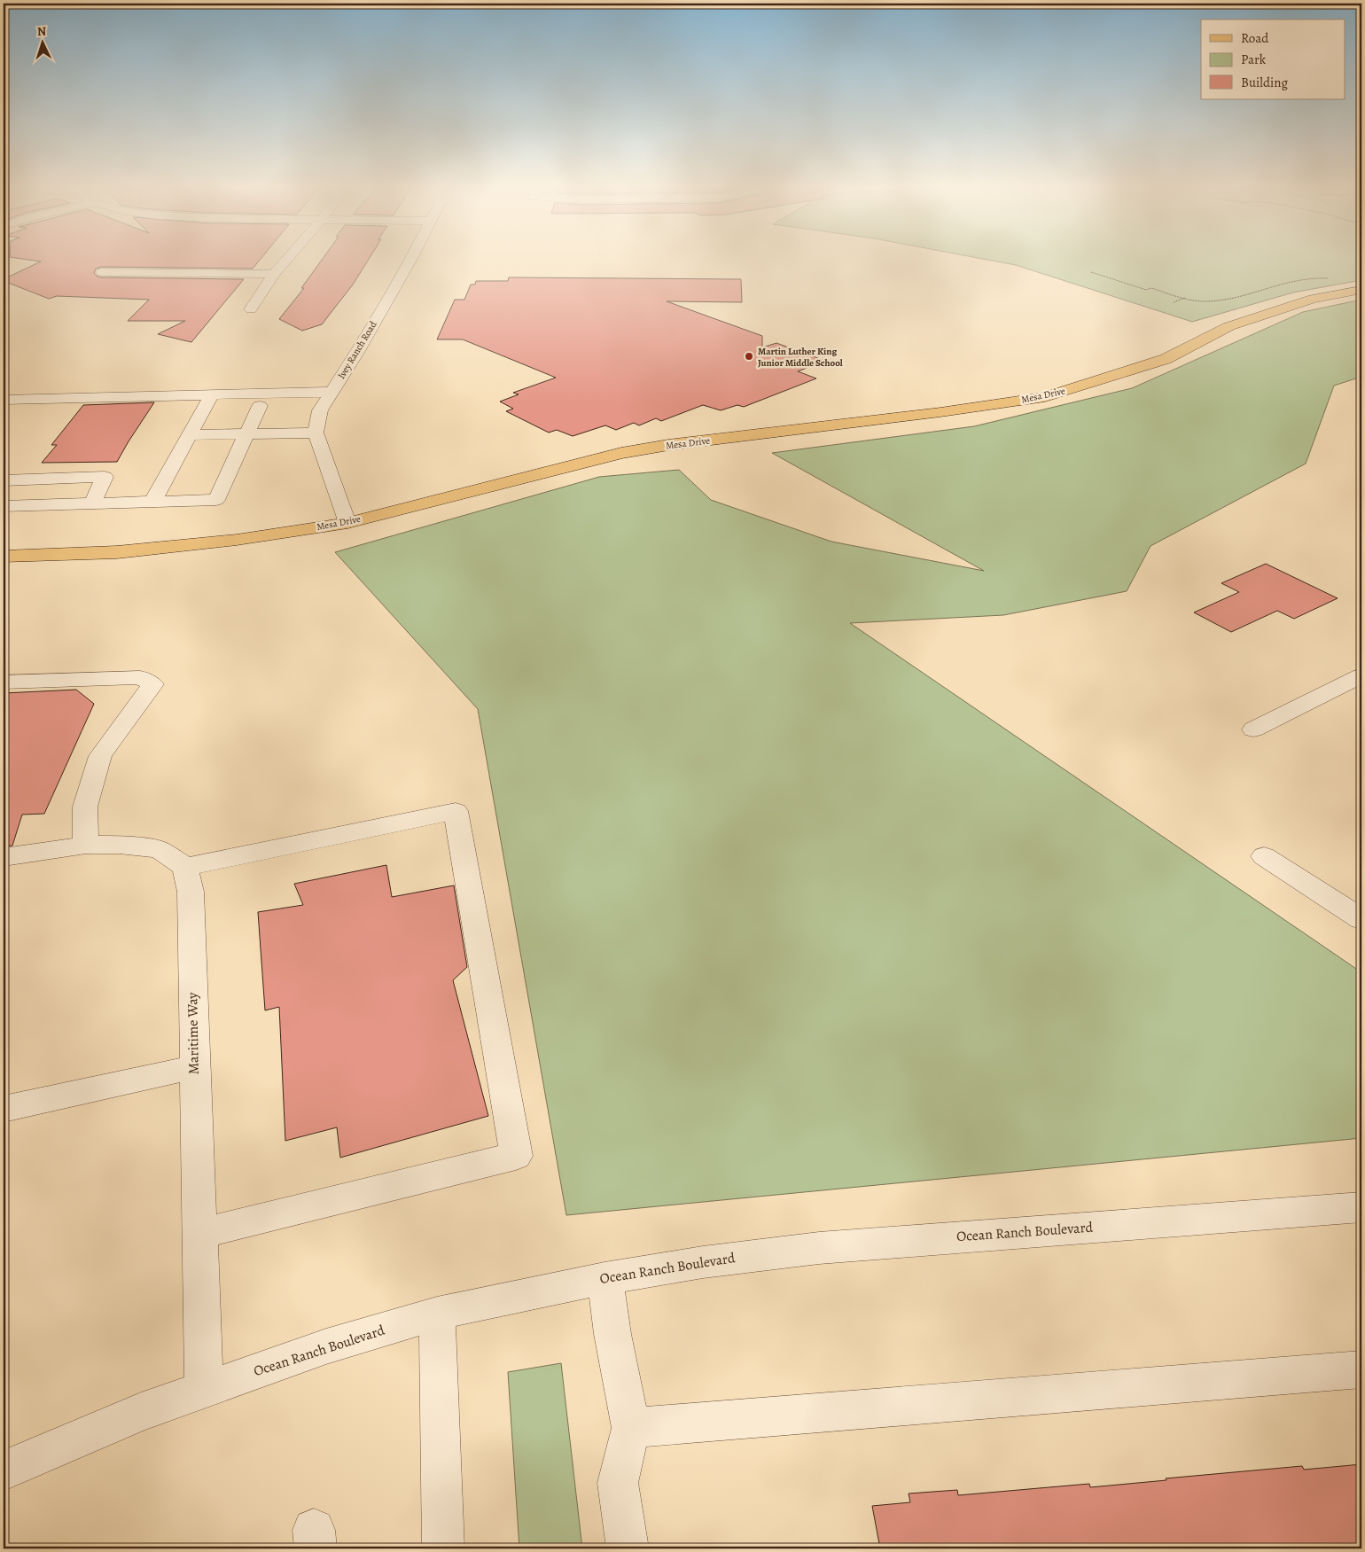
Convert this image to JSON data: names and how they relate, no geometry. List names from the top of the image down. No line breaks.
{"streets":{"main road":["Mesa Drive"],"street":["Ivey Ranch Road","Maritime Way","Ocean Ranch Boulevard"]},"crossings":[["Maritime Way","Ocean Ranch Boulevard"]],"places":["Martin Luther King Junior Middle School"],"legend":["Road","Park","Building"],"north":"top"}
